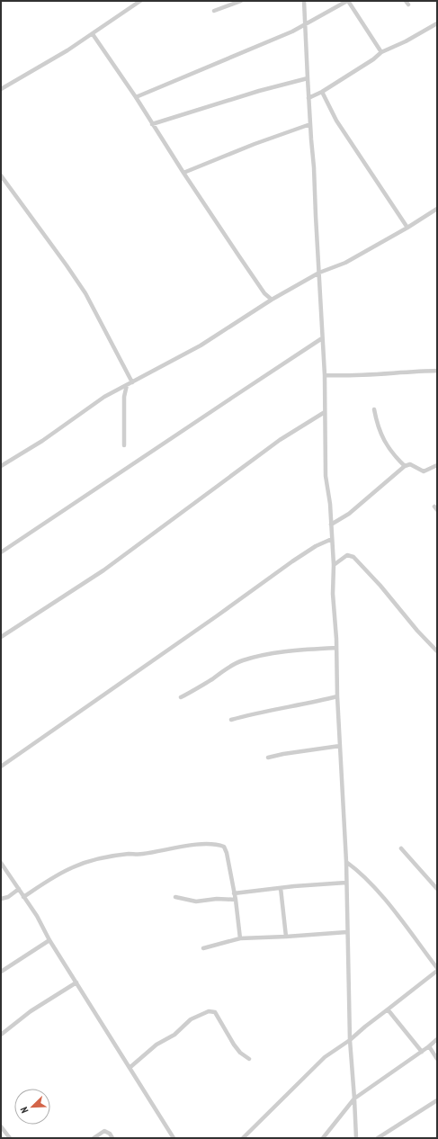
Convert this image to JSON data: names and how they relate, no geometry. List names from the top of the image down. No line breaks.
{"north":"bottom left"}
